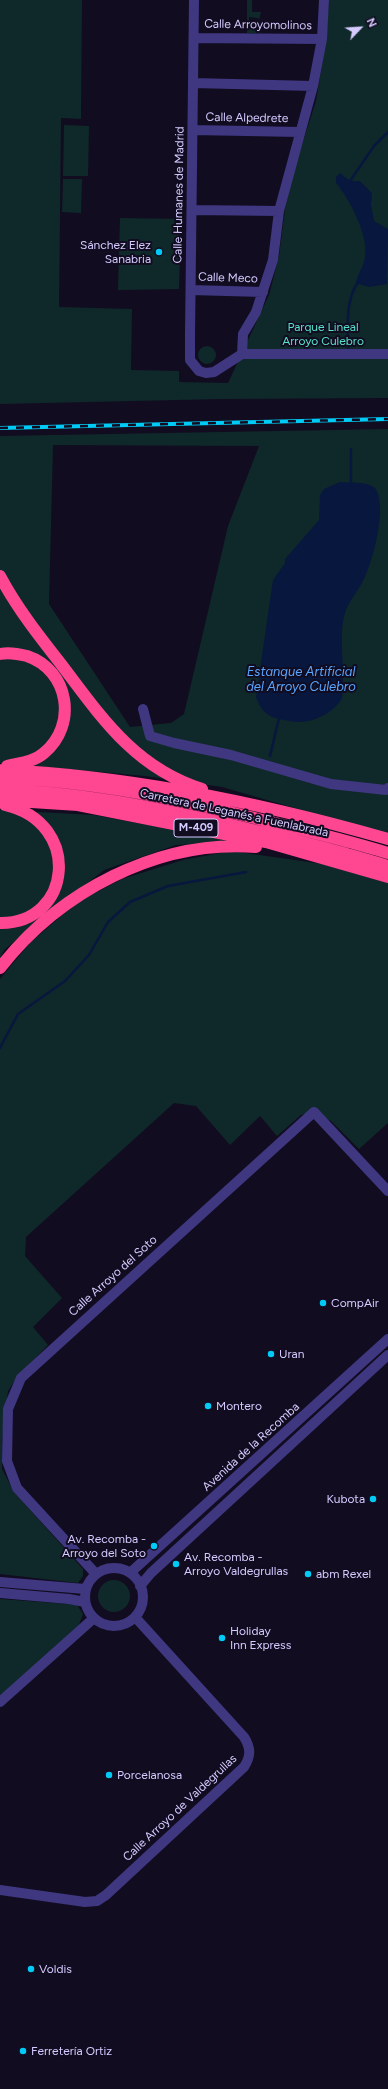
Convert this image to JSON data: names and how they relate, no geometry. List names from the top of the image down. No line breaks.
{"streets":{"highway":["Carretera de Leganés a Fuenlabrada","M-409"],"street":["Calle Arroyomolinos","Calle Alpedrete","Calle Humanes de Madrid","Calle Meco","Calle Arroyo del Soto","Avenida de la Recomba","Calle Arroyo de Valdegrullas"]},"crossings":[["Calle Arroyomolinos","Calle Humanes de Madrid"],["Calle Alpedrete","Calle Humanes de Madrid"],["Calle Humanes de Madrid","Calle Meco"],["Calle Arroyo del Soto","Avenida de la Recomba"],["Calle Arroyo del Soto","Calle Arroyo de Valdegrullas"],["Avenida de la Recomba","Calle Arroyo de Valdegrullas"]],"water":["Estanque Artificial del Arroyo Culebro"],"parks":["Parque Lineal Arroyo Culebro"],"places":["Sánchez Elez Sanabria","CompAir","Uran","Montero","Kubota","Av. Recomba - Arroyo del Soto","Av. Recomba - Arroyo Valdegrullas","abm Rexel","Holiday Inn Express","Porcelanosa","Voldis","Ferretería Ortiz"],"north":"top right"}
